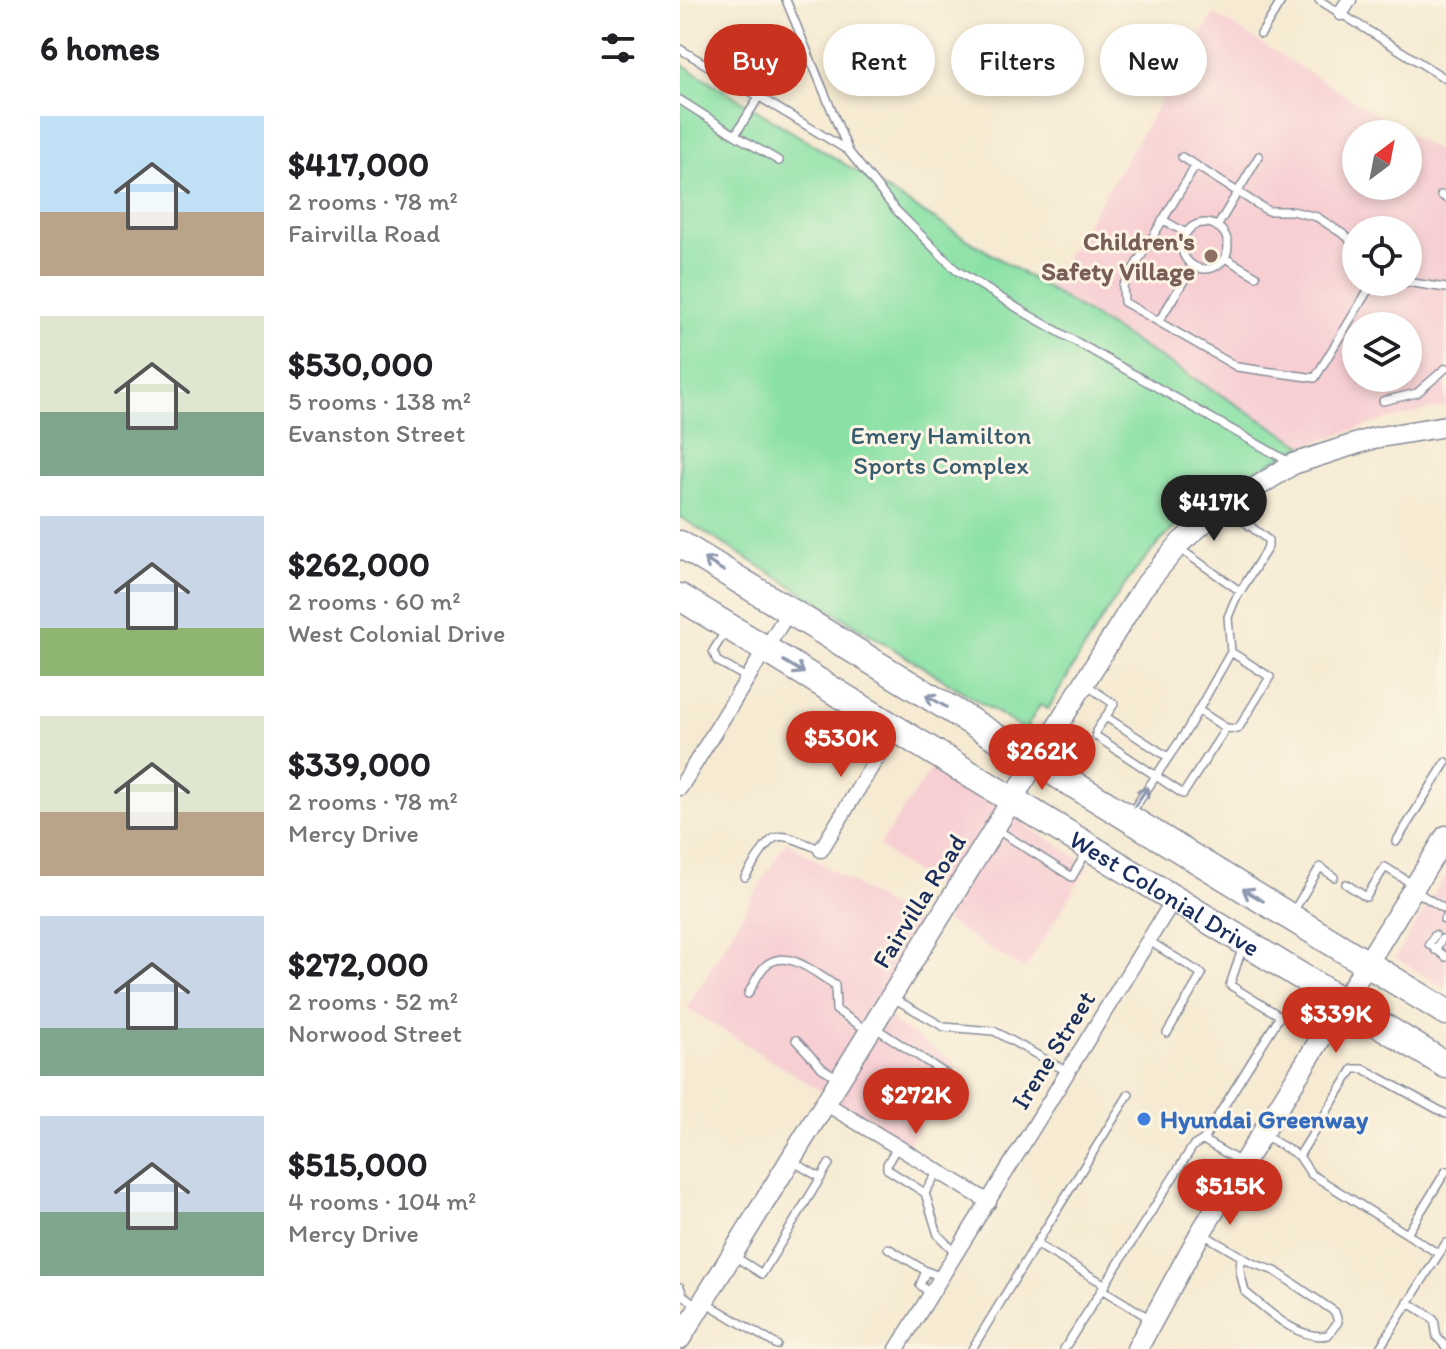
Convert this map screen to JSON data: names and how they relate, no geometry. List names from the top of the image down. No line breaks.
{"streets":{"highway":["West Colonial Drive"],"street":["Fairvilla Road","Irene Street"]},"crossings":[["West Colonial Drive","Fairvilla Road"],["West Colonial Drive","Irene Street"]],"parks":["Emery Hamilton Sports Complex"],"places":["Children's Safety Village","Hyundai Greenway"],"north":"top right","page":{"heading":"6 homes","chip":["Buy","Rent","Filters","New"],"list":[{"name":"$417,000","note":"2 rooms · 78 m² · Fairvilla Road"},{"name":"$530,000","note":"5 rooms · 138 m² · Evanston Street"},{"name":"$262,000","note":"2 rooms · 60 m² · West Colonial Drive"},{"name":"$339,000","note":"2 rooms · 78 m² · Mercy Drive"},{"name":"$272,000","note":"2 rooms · 52 m² · Norwood Street"},{"name":"$515,000","note":"4 rooms · 104 m² · Mercy Drive"}],"price":["$417K","$530K","$262K","$339K","$272K","$515K"]}}
